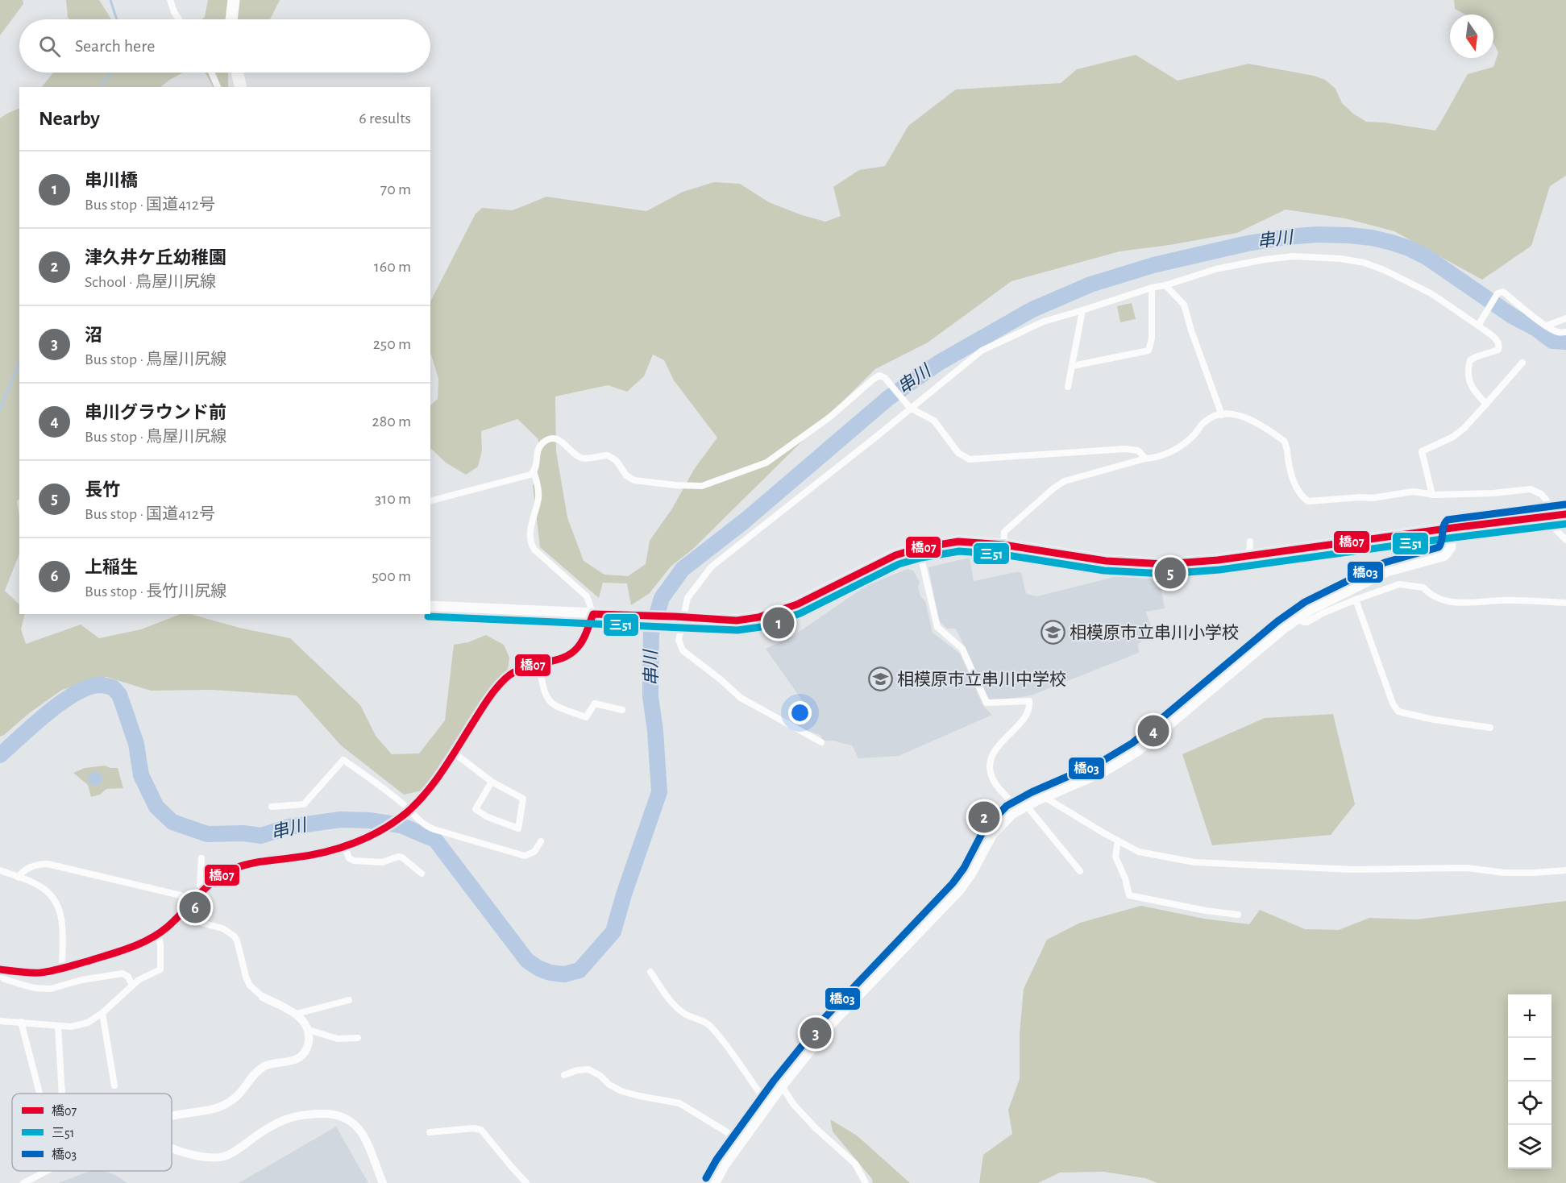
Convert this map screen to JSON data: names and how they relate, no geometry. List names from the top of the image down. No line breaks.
{"water":["串川"],"places":{"school or university":["相模原市立串川小学校","相模原市立串川中学校"]},"lines":["transit line 橋03","transit line 橋07","transit line 三51"],"legend":["橋07","三51","橋03"],"north":"bottom","page":{"search":"Search here","heading":["Nearby","6 results"],"list":[{"mark":"1","name":"串川橋","note":"Bus stop · 国道412号","value":"70 m"},{"mark":"2","name":"津久井ケ丘幼稚園","note":"School · 鳥屋川尻線","value":"160 m"},{"mark":"3","name":"沼","note":"Bus stop · 鳥屋川尻線","value":"250 m"},{"mark":"4","name":"串川グラウンド前","note":"Bus stop · 鳥屋川尻線","value":"280 m"},{"mark":"5","name":"長竹","note":"Bus stop · 国道412号","value":"310 m"},{"mark":"6","name":"上稲生","note":"Bus stop · 長竹川尻線","value":"500 m"}],"pins":["5","1","4","2","6","3"],"map_buttons":["+","−"]}}
